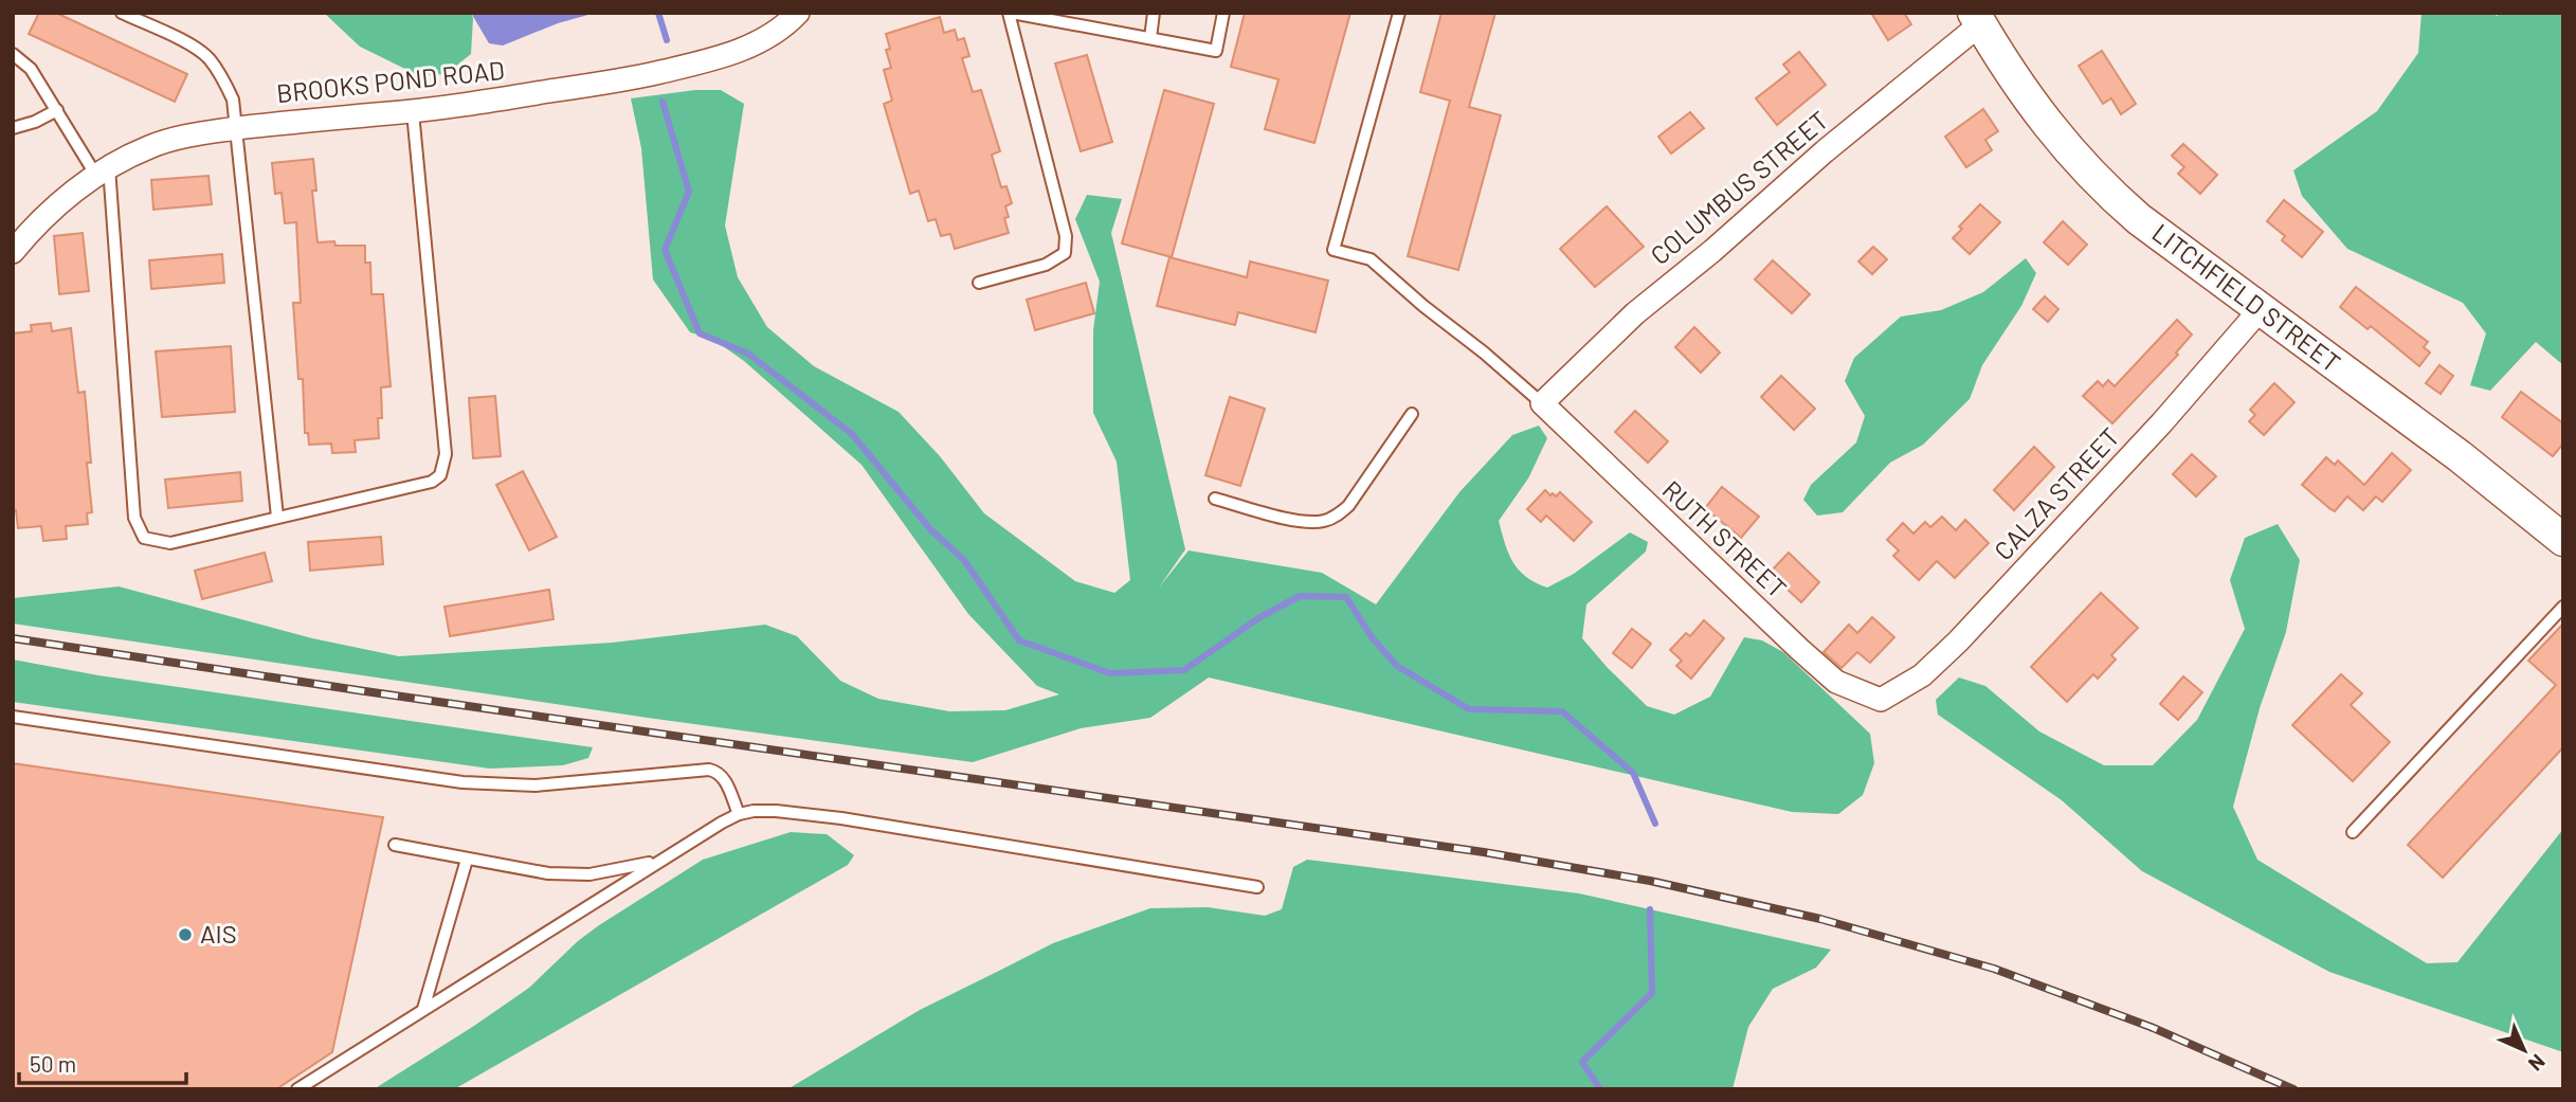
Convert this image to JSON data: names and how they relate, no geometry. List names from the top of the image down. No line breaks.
{"streets":{"main road":["LITCHFIELD STREET"],"street":["BROOKS POND ROAD","COLUMBUS STREET","CALZA STREET","RUTH STREET"]},"crossings":[["COLUMBUS STREET","LITCHFIELD STREET"],["COLUMBUS STREET","RUTH STREET"],["LITCHFIELD STREET","CALZA STREET"],["CALZA STREET","RUTH STREET"]],"places":["AIS"],"scale_bar":"50 m","north":"bottom right"}
